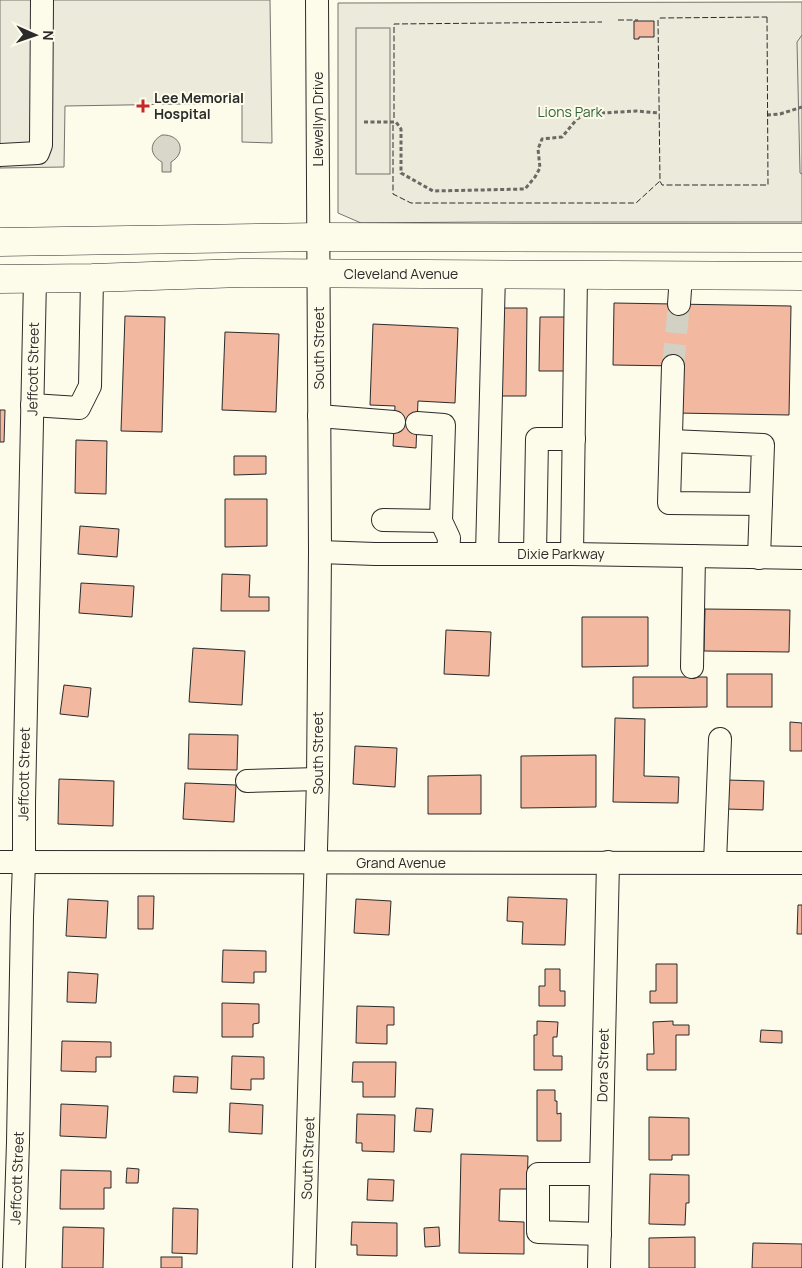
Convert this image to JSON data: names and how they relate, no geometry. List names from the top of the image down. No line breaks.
{"streets":{"main road":["Cleveland Avenue"],"street":["Llewellyn Drive","South Street","Jeffcott Street","Dixie Parkway","Grand Avenue","Dora Street"]},"crossings":[["Llewellyn Drive","South Street"],["Cleveland Avenue","South Street"],["Cleveland Avenue","Jeffcott Street"],["South Street","Dixie Parkway"],["South Street","Grand Avenue"],["Jeffcott Street","Grand Avenue"],["Grand Avenue","Dora Street"]],"parks":["Lions Park"],"places":{"health":["Lee Memorial Hospital"]},"north":"right"}
